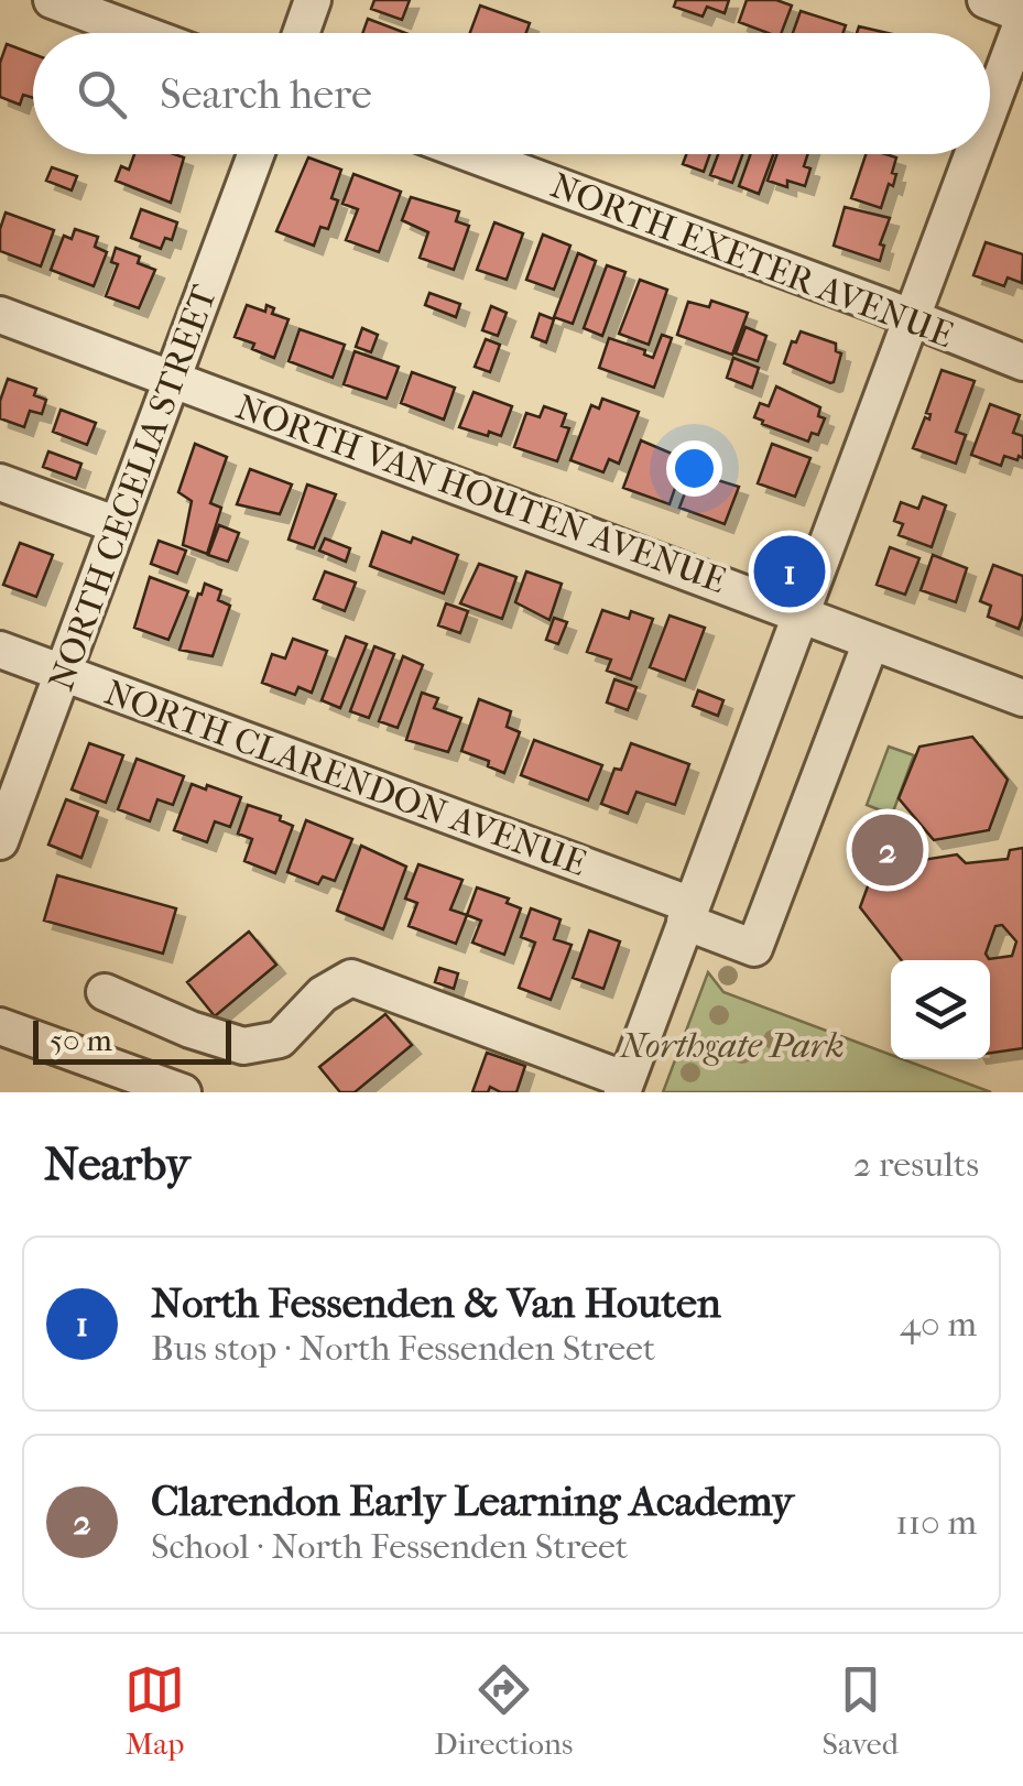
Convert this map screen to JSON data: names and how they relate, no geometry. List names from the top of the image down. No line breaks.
{"streets":{"street":["NORTH EXETER AVENUE","NORTH CECELIA STREET","NORTH VAN HOUTEN AVENUE","NORTH CLARENDON AVENUE"]},"crossings":[["NORTH CECELIA STREET","NORTH VAN HOUTEN AVENUE"],["NORTH CECELIA STREET","NORTH CLARENDON AVENUE"],["NORTH VAN HOUTEN AVENUE","NORTH CLARENDON AVENUE"]],"parks":["Northgate Park"],"scale_bar":"50 m","page":{"search":"Search here","pins":["1","2"],"scale":"50 m","heading":["Nearby","2 results"],"list":[{"mark":"1","name":"North Fessenden & Van Houten","note":"Bus stop · North Fessenden Street","value":"40 m"},{"mark":"2","name":"Clarendon Early Learning Academy","note":"School · North Fessenden Street","value":"110 m"}],"nav":["Map","Directions","Saved"]}}
